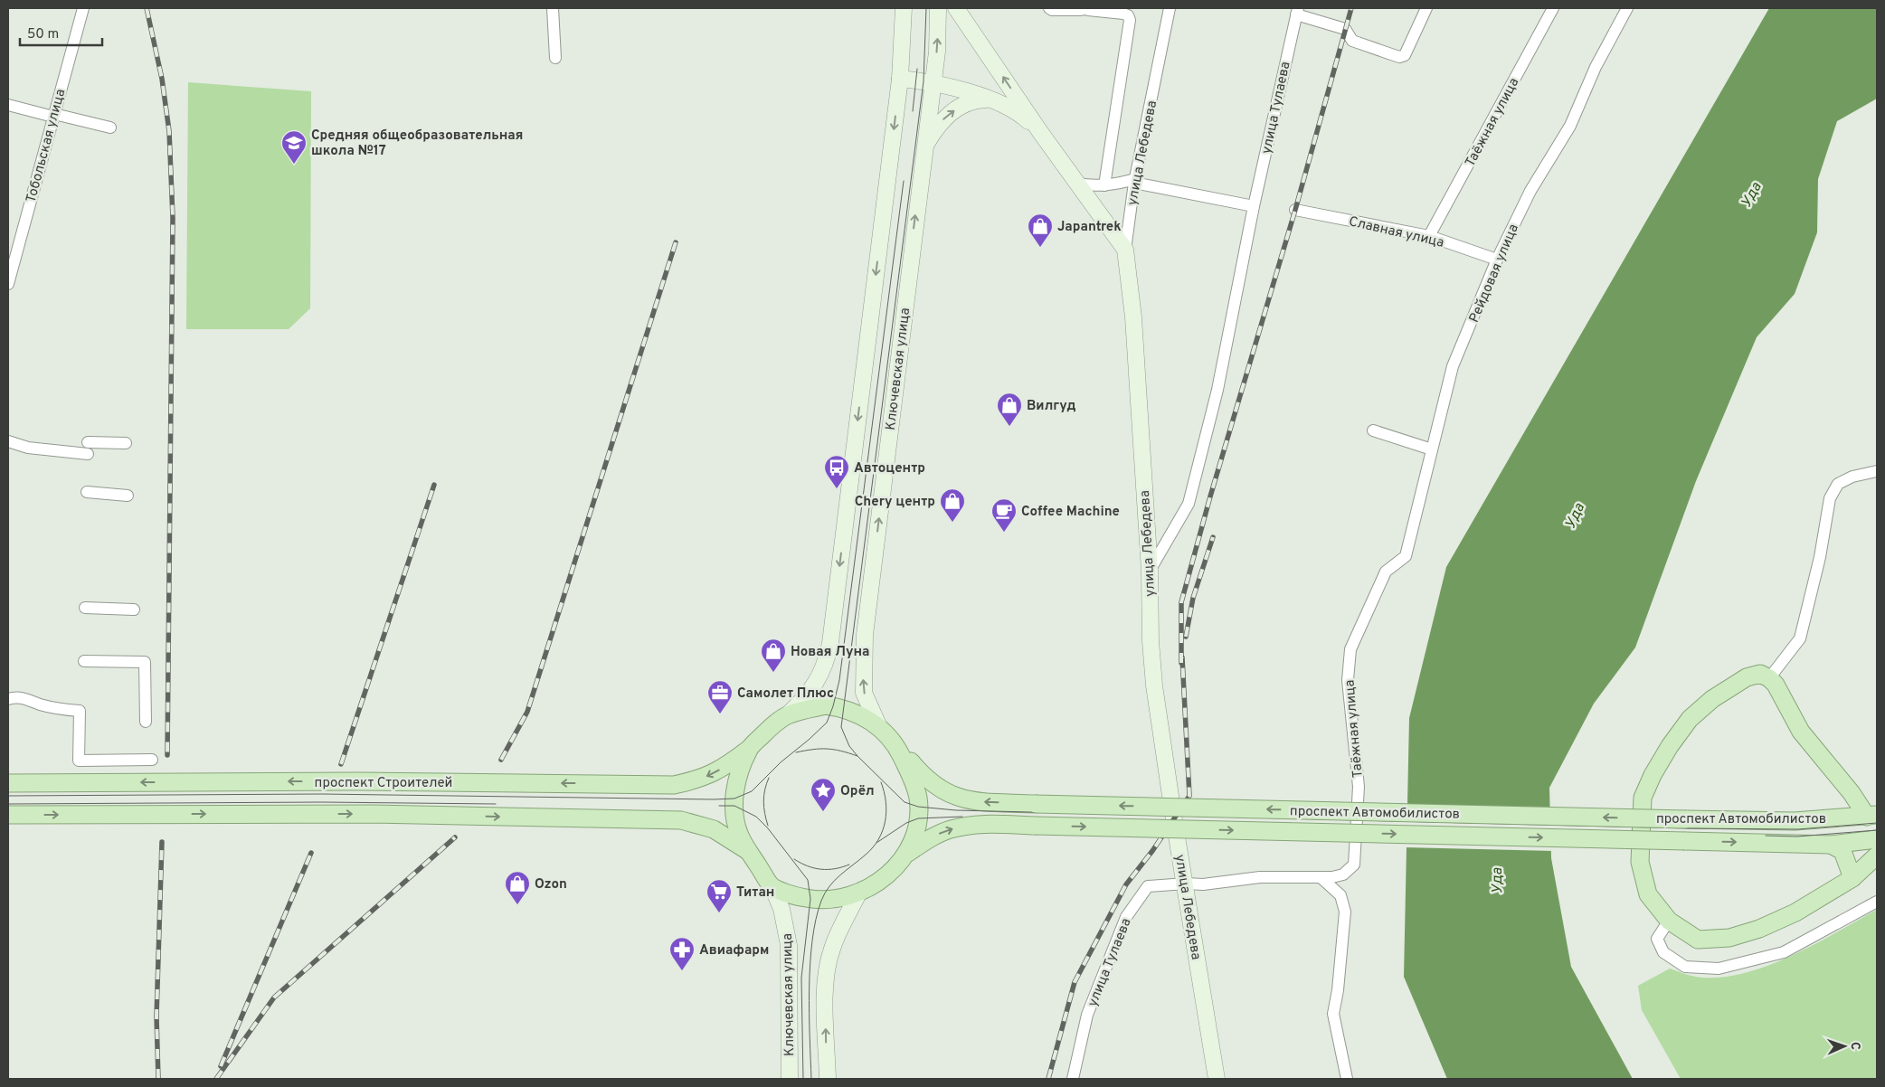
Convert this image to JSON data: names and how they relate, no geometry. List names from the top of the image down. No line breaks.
{"streets":{"main road":["улица Лебедева","Ключевская улица","проспект Строителей","проспект Автомобилистов"],"street":["улица Тулаева","Таёжная улица","Тобольская улица","Славная улица","Рейдовая улица"]},"crossings":[["улица Тулаева","улица Лебедева"],["Таёжная улица","Славная улица"],["Таёжная улица","Рейдовая улица"],["Славная улица","Рейдовая улица"]],"water":["Уда"],"places":{"school or university":["Средняя общеобразовательная школа №17"],"shop":["Japantrek","Вилгуд","Chery центр","Новая Луна","Ozon"],"bus stop":["Автоцентр"],"cafe":["Coffee Machine"],"office":["Самолет Плюс"],"place":["Орёл"],"supermarket":["Титан"],"pharmacy":["Авиафарм"]},"scale_bar":"50 m","north":"right"}
